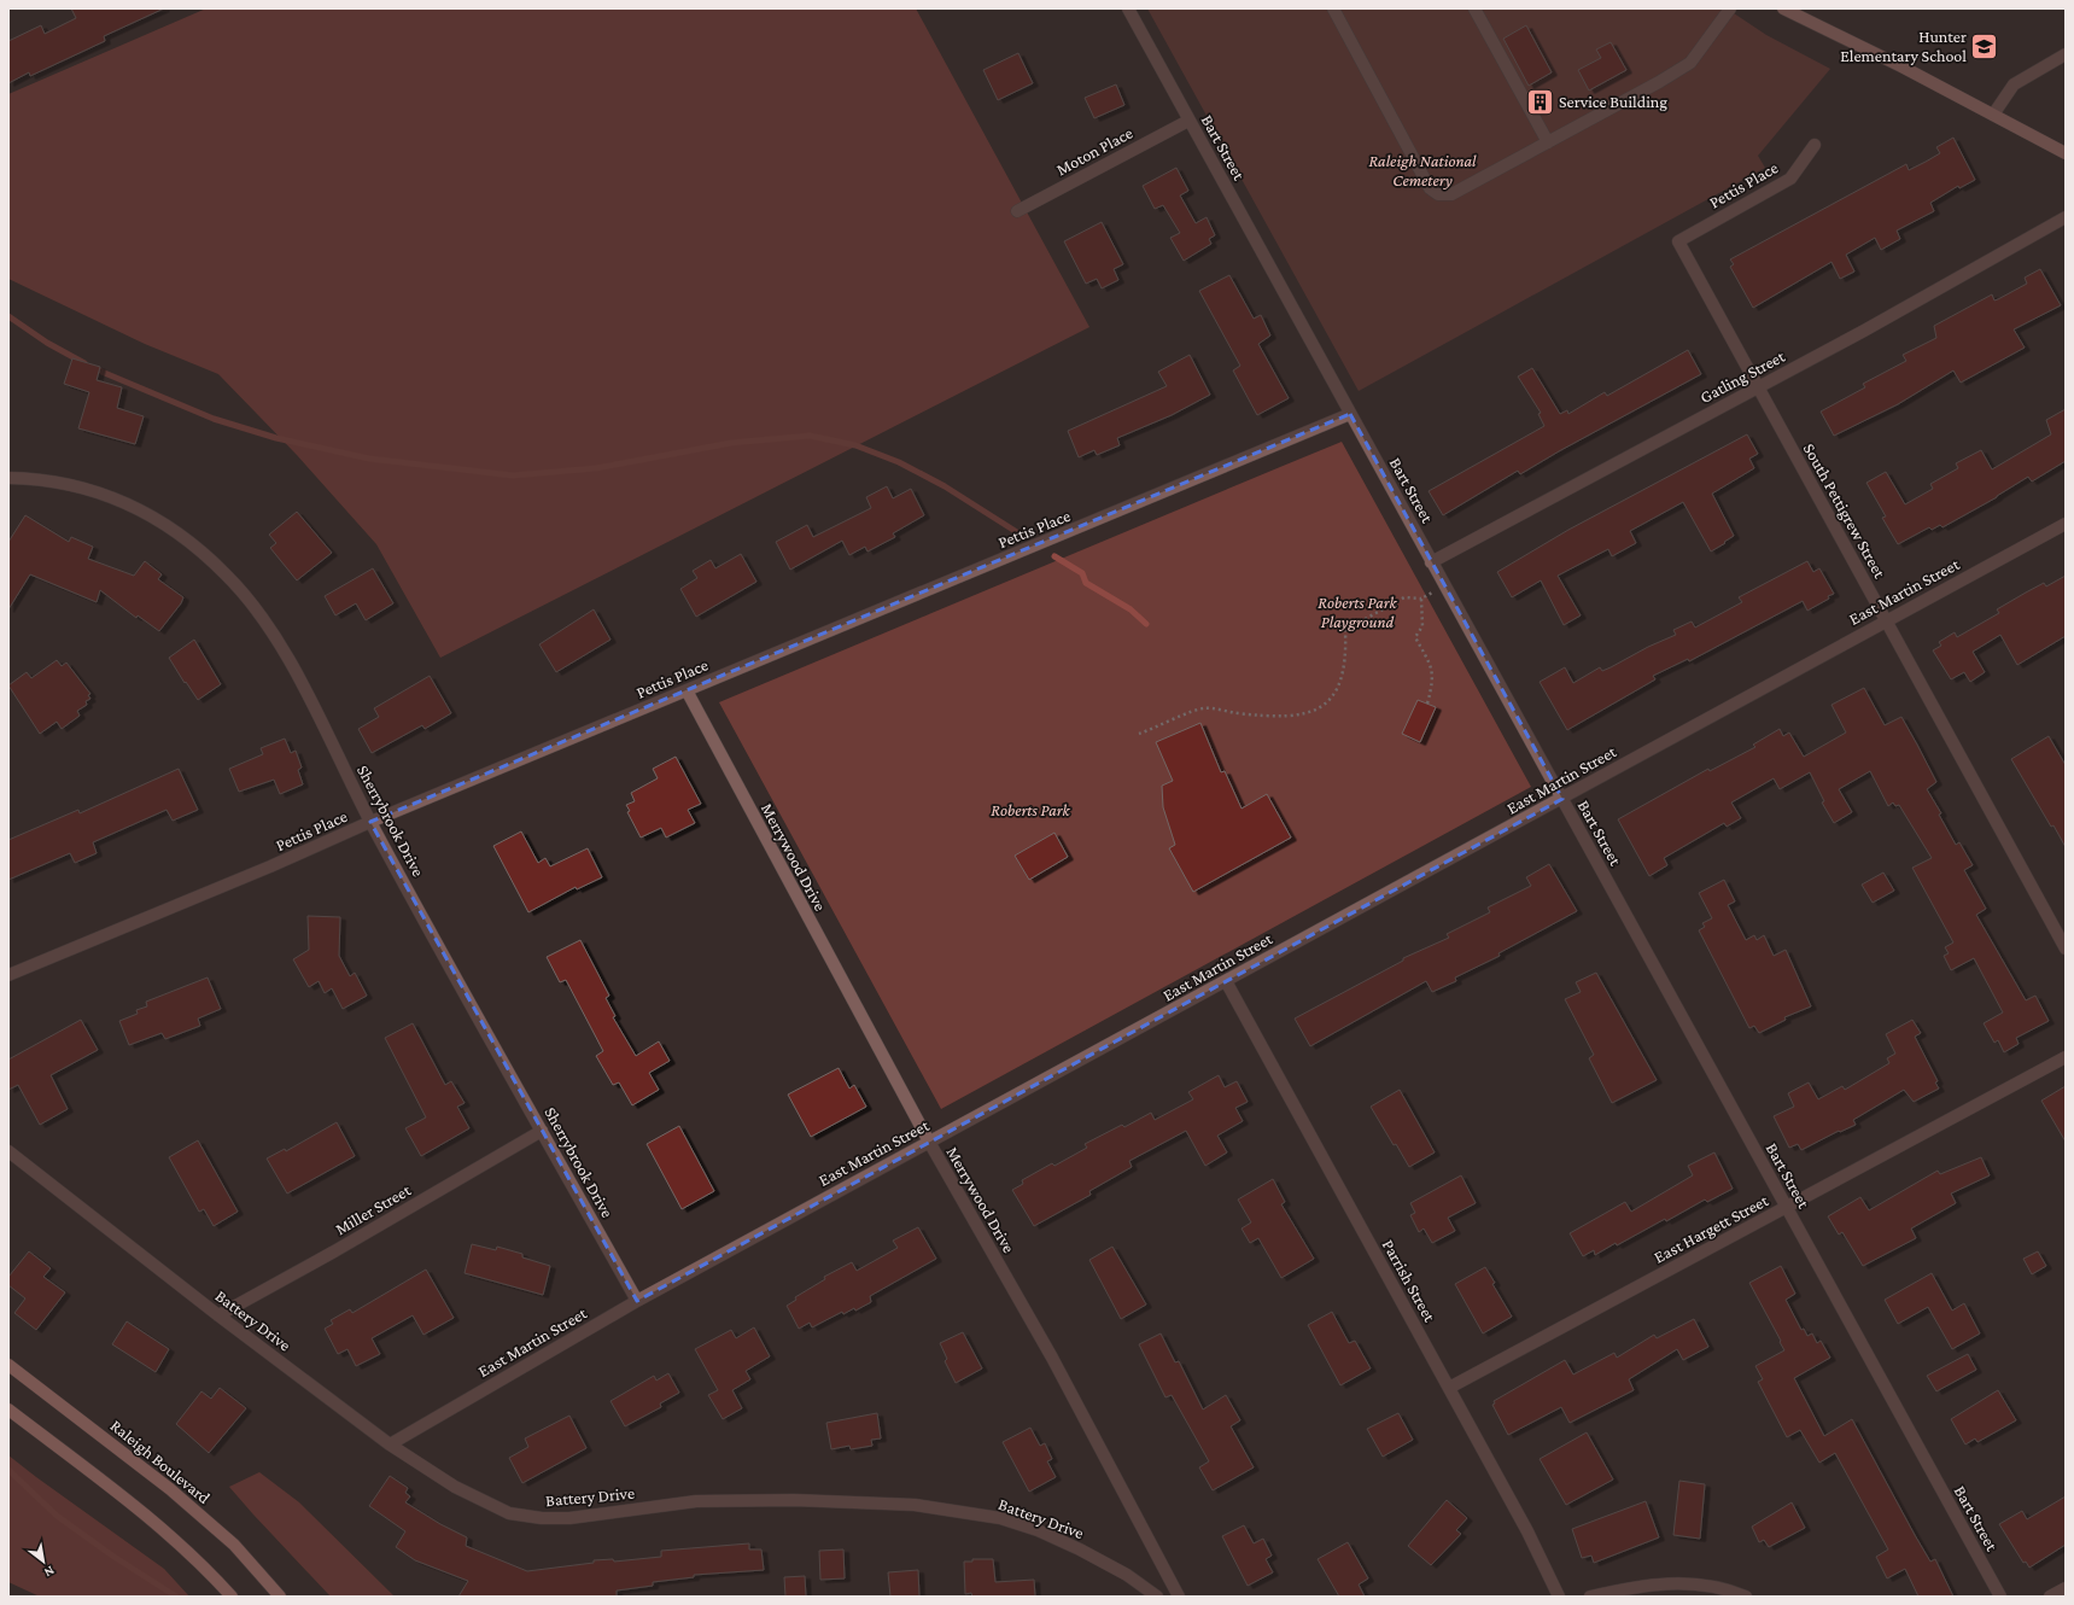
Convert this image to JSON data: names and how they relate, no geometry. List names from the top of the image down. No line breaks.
{"streets":{"main road":["Raleigh Boulevard"],"street":["Bart Street","Moton Place","Pettis Place","Gatling Street","South Pettigrew Street","East Martin Street","Sherrybrook Drive","Merrywood Drive","Miller Street","East Hargett Street","Parrish Street","Battery Drive"]},"crossings":[["Bart Street","Moton Place"],["Bart Street","Pettis Place"],["Bart Street","Gatling Street"],["Bart Street","East Martin Street"],["Bart Street","East Hargett Street"],["Pettis Place","South Pettigrew Street"],["Pettis Place","Sherrybrook Drive"],["Pettis Place","Merrywood Drive"],["Gatling Street","South Pettigrew Street"],["South Pettigrew Street","East Martin Street"],["East Martin Street","Sherrybrook Drive"],["East Martin Street","Merrywood Drive"],["East Martin Street","Parrish Street"],["East Martin Street","Battery Drive"],["Sherrybrook Drive","Miller Street"],["Miller Street","Battery Drive"],["East Hargett Street","Parrish Street"]],"parks":["Raleigh National Cemetery","Roberts Park Playground","Roberts Park"],"places":{"school or university":["Hunter Elementary School"],"building":["Service Building"]},"north":"bottom right"}
